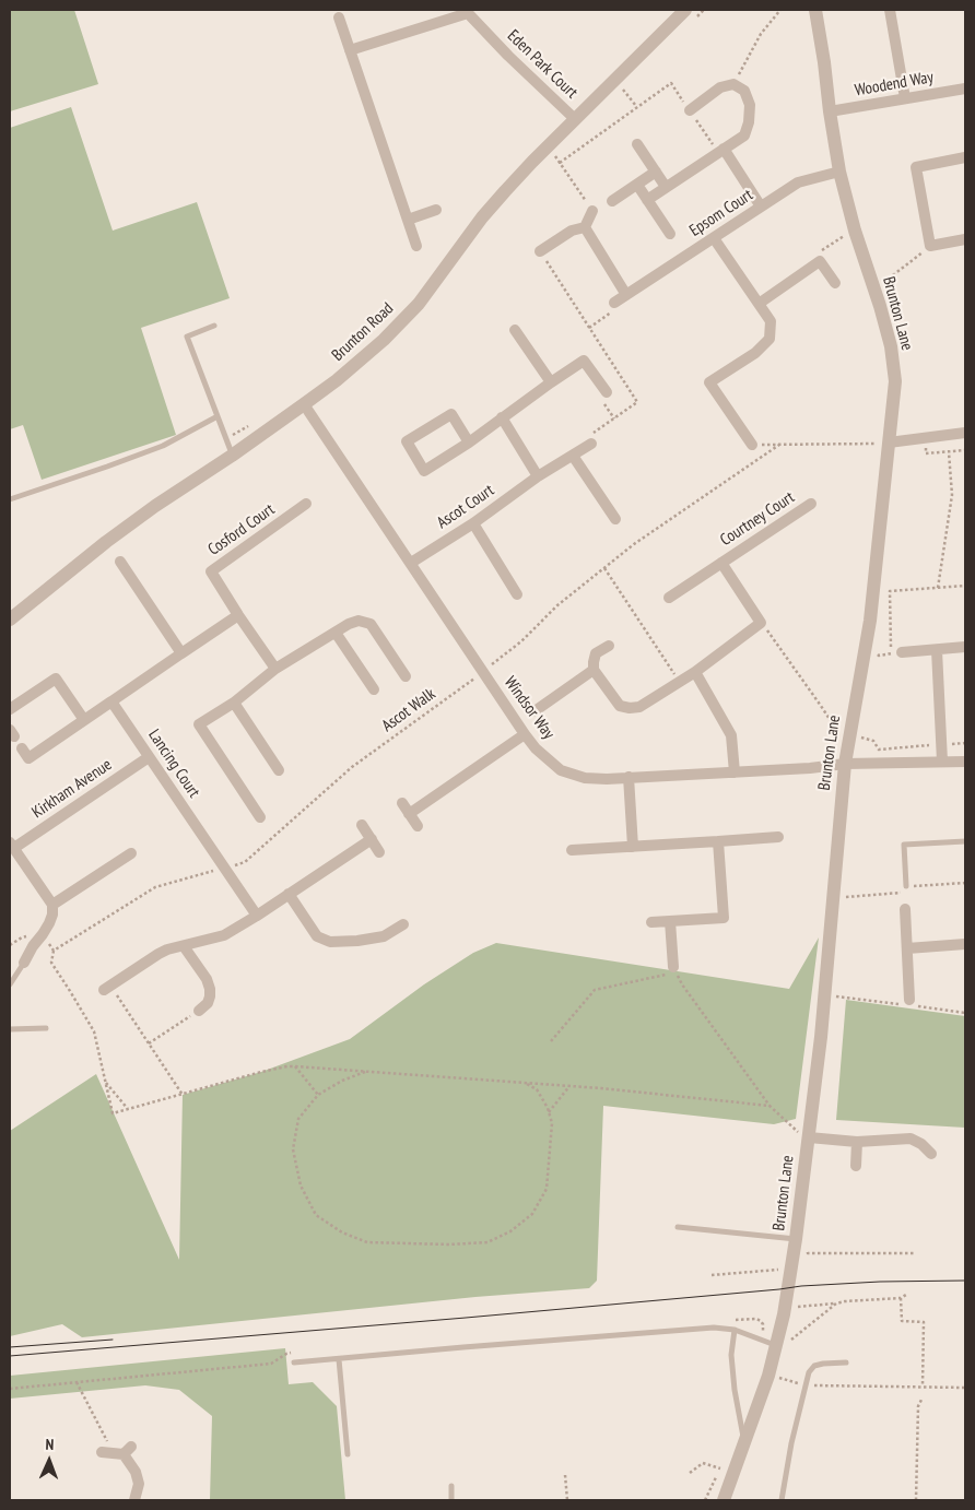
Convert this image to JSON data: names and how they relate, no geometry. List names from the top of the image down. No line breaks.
{"streets":{"street":["Eden Park Court","Woodend Way","Epsom Court","Brunton Lane","Brunton Road","Ascot Court","Courtney Court","Cosford Court","Windsor Way","Lancing Court","Kirkham Avenue"],"path":["Ascot Walk"]},"crossings":[["Eden Park Court","Brunton Road"],["Woodend Way","Brunton Lane"],["Epsom Court","Brunton Lane"],["Brunton Lane","Windsor Way"],["Brunton Road","Windsor Way"],["Ascot Court","Windsor Way"],["Windsor Way","Ascot Walk"],["Ascot Walk","Lancing Court"],["Lancing Court","Kirkham Avenue"]],"north":"top"}
